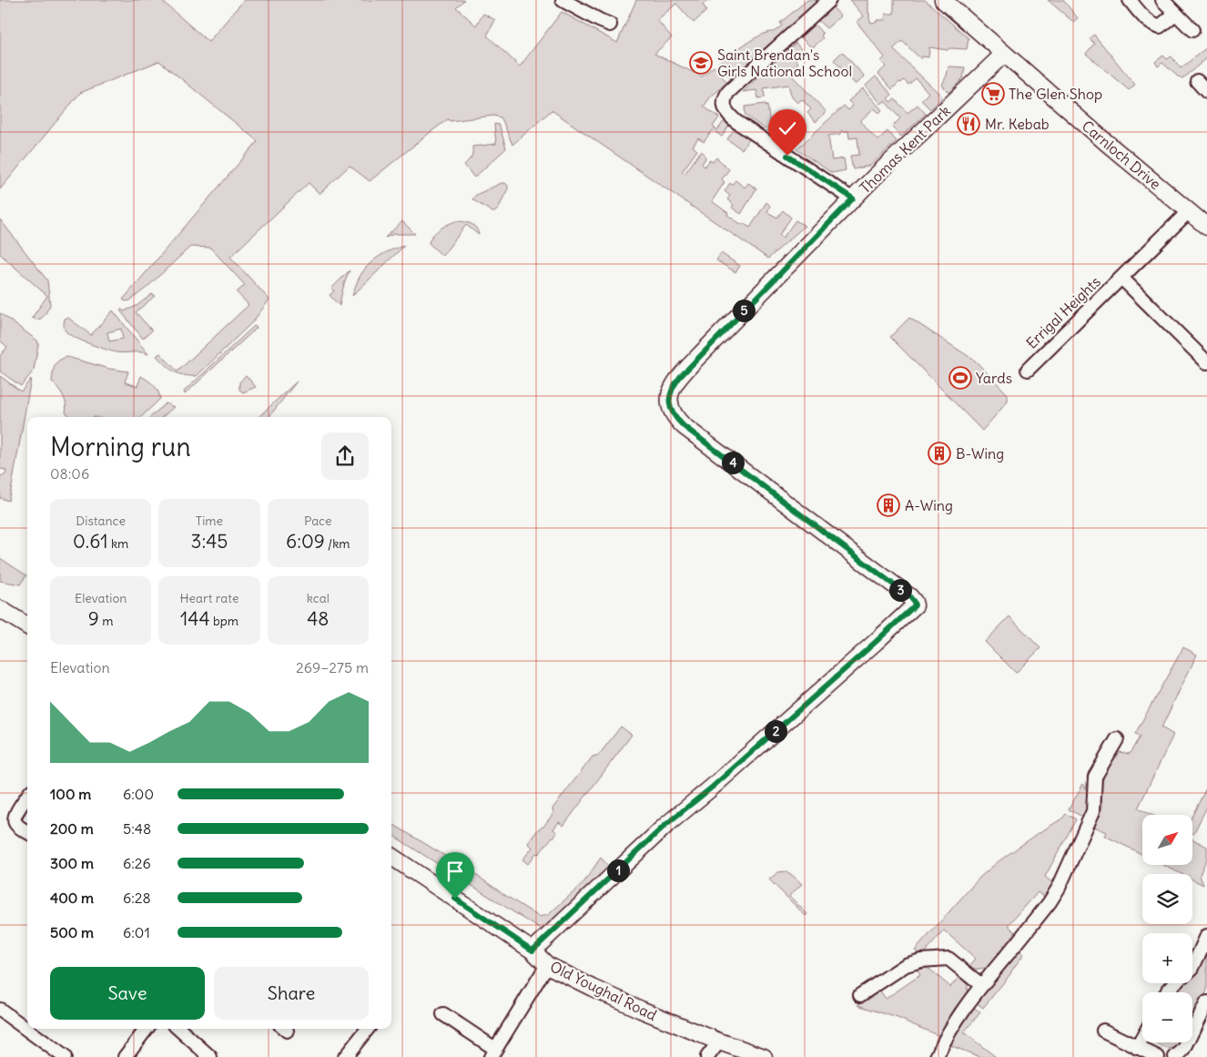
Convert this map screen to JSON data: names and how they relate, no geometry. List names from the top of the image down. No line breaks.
{"streets":{"street":["Thomas Kent Park","Carnloch Drive","Errigal Heights","Old Youghal Road"]},"crossings":[["Thomas Kent Park","Carnloch Drive"],["Carnloch Drive","Errigal Heights"]],"places":{"school or university":["Saint Brendan's Girls National School"],"supermarket":["The Glen Shop"],"restaurant":["Mr. Kebab"],"sports":["Yards"],"building":["B-Wing","A-Wing"]},"north":"top right","page":{"pins":["5","4","3","2","1"],"heading":["Morning run","08:06"],"stats":[["Distance","0.61 km"],["Time","3:45"],["Pace","6:09 /km"],["Elevation","9 m"],["Heart rate","144 bpm"],["kcal","48"]],"chart":["Elevation","269–275 m"],"list":[{"name":"100 m","note":"6:00"},{"name":"200 m","note":"5:48"},{"name":"300 m","note":"6:26"},{"name":"400 m","note":"6:28"},{"name":"500 m","note":"6:01"}],"map_buttons":["+","−"],"buttons":["Save","Share"]}}
